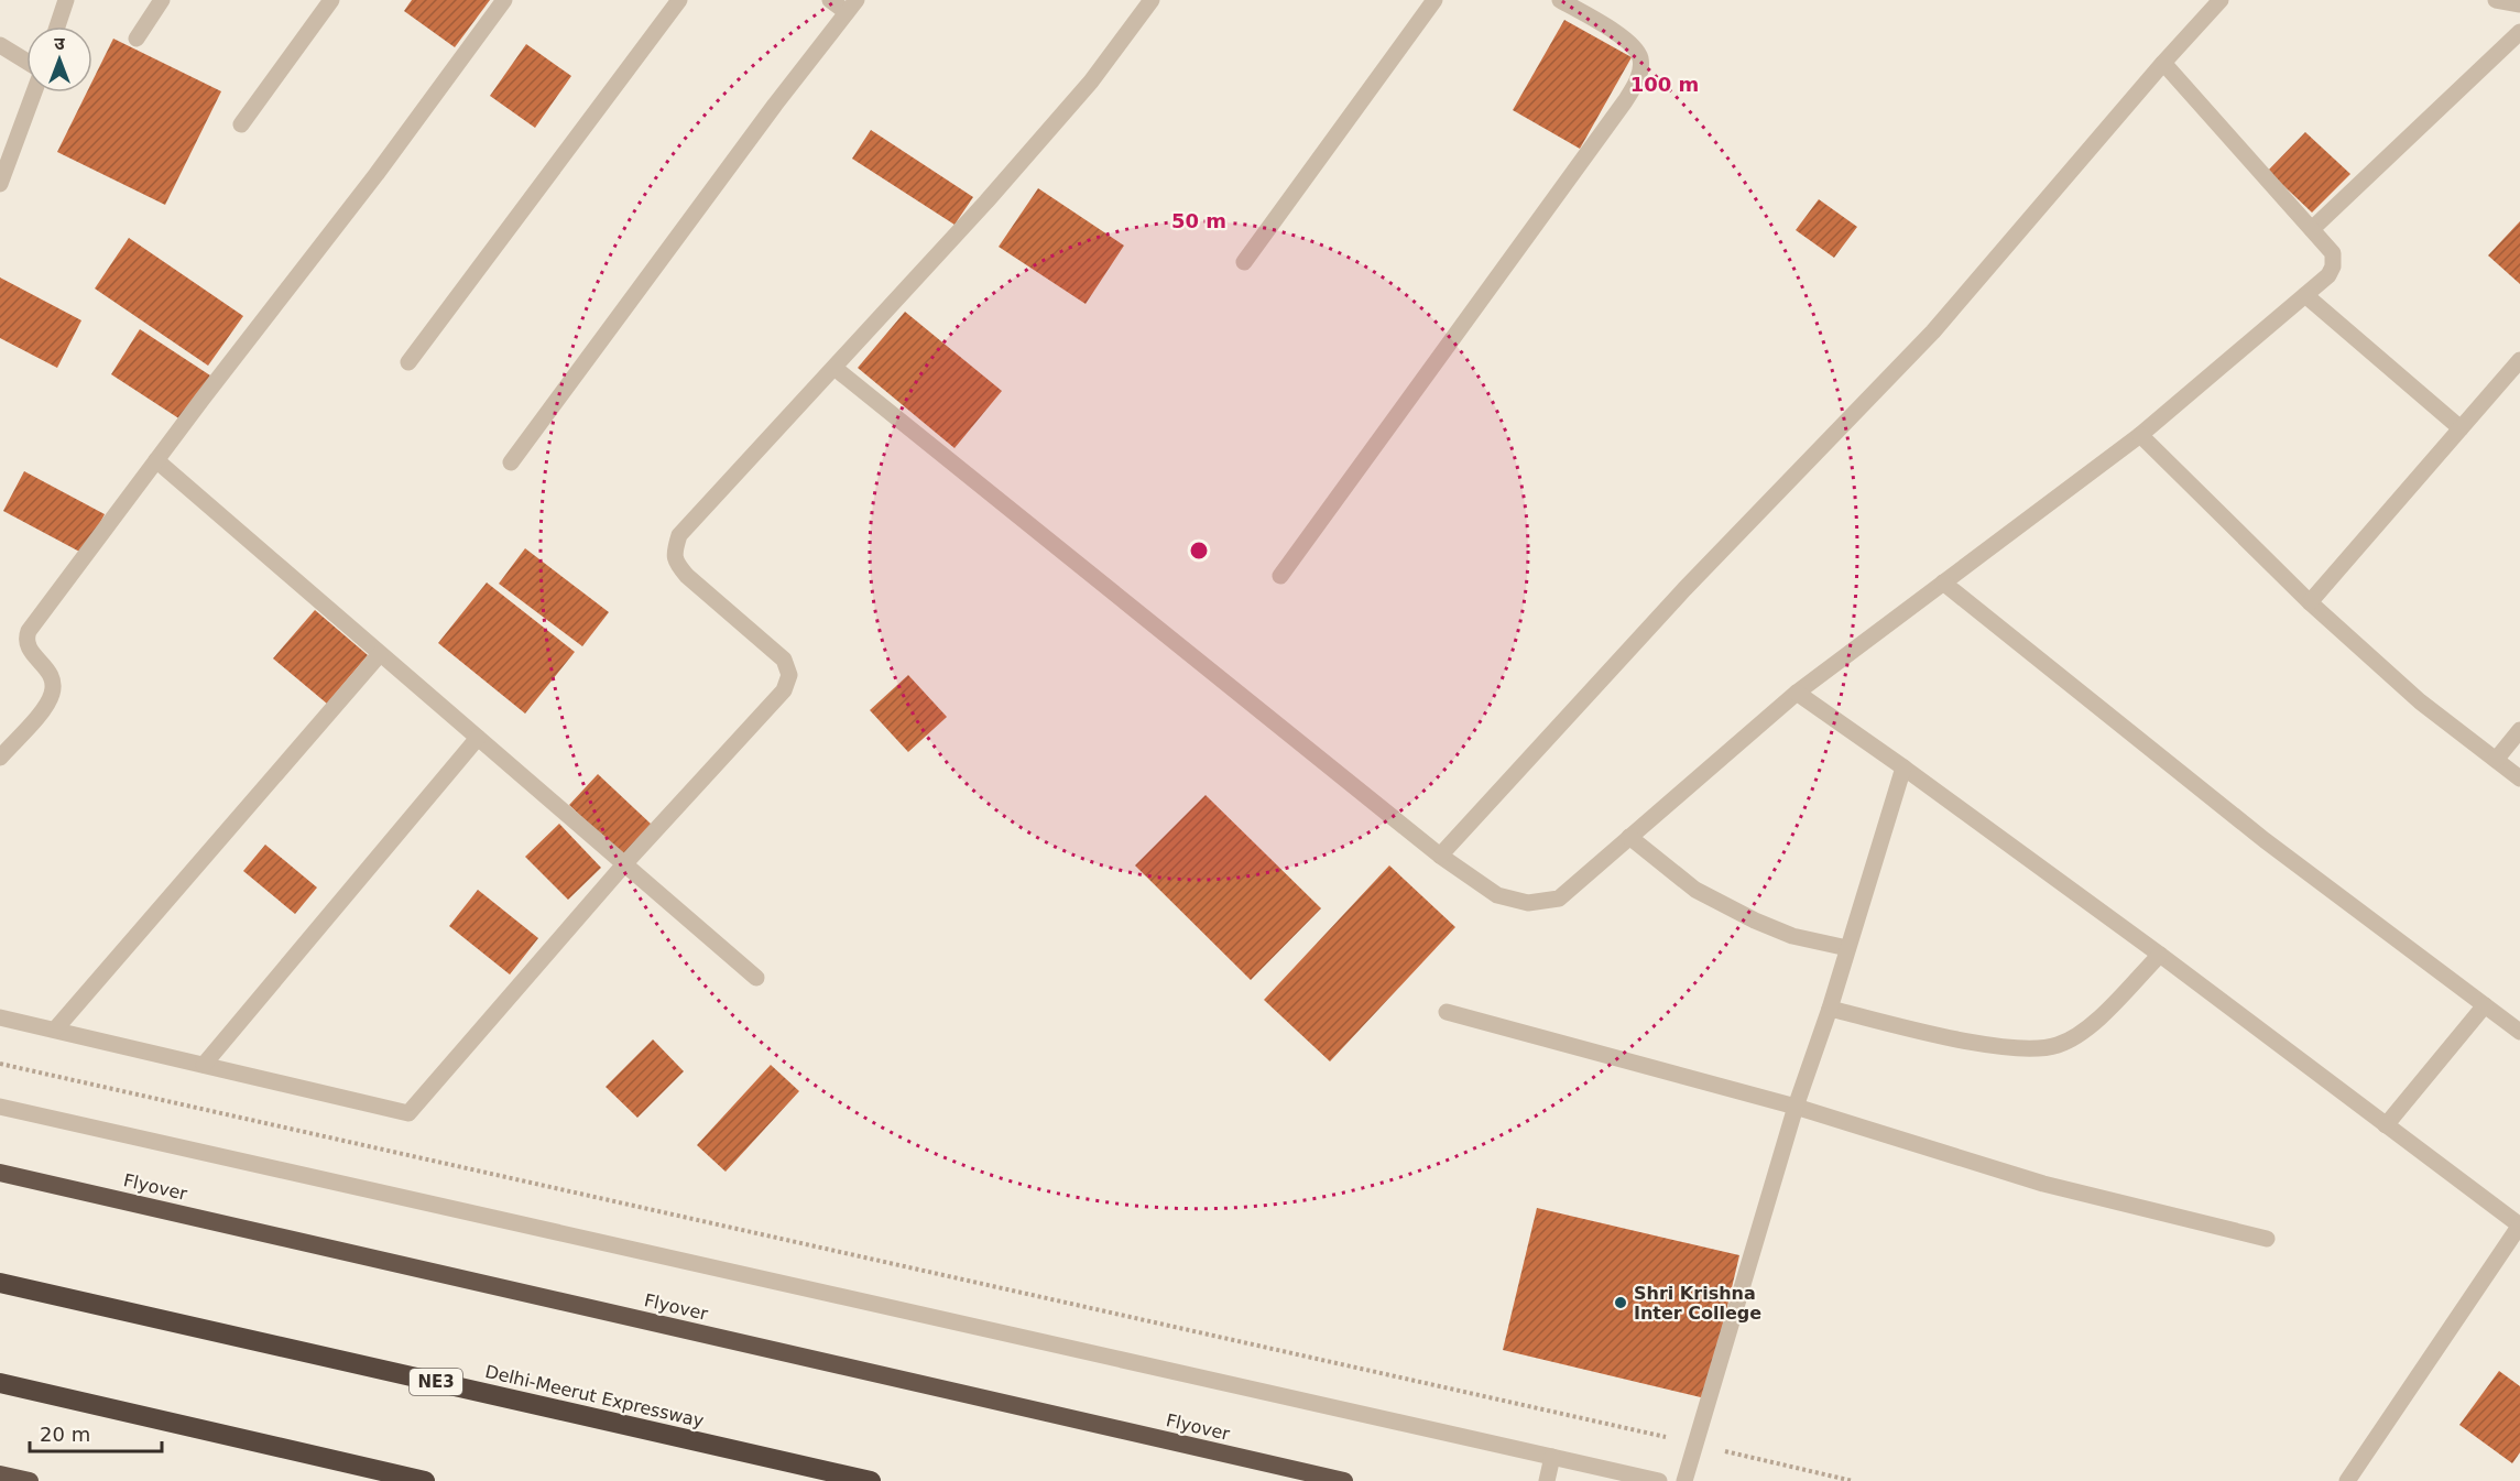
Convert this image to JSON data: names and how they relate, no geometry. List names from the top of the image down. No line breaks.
{"streets":{"highway":["Flyover","NE3","Delhi-Meerut Expressway"]},"places":["Shri Krishna Inter College"],"scale_bar":"20 m","north":"top","rings":["100 m","50 m"]}
